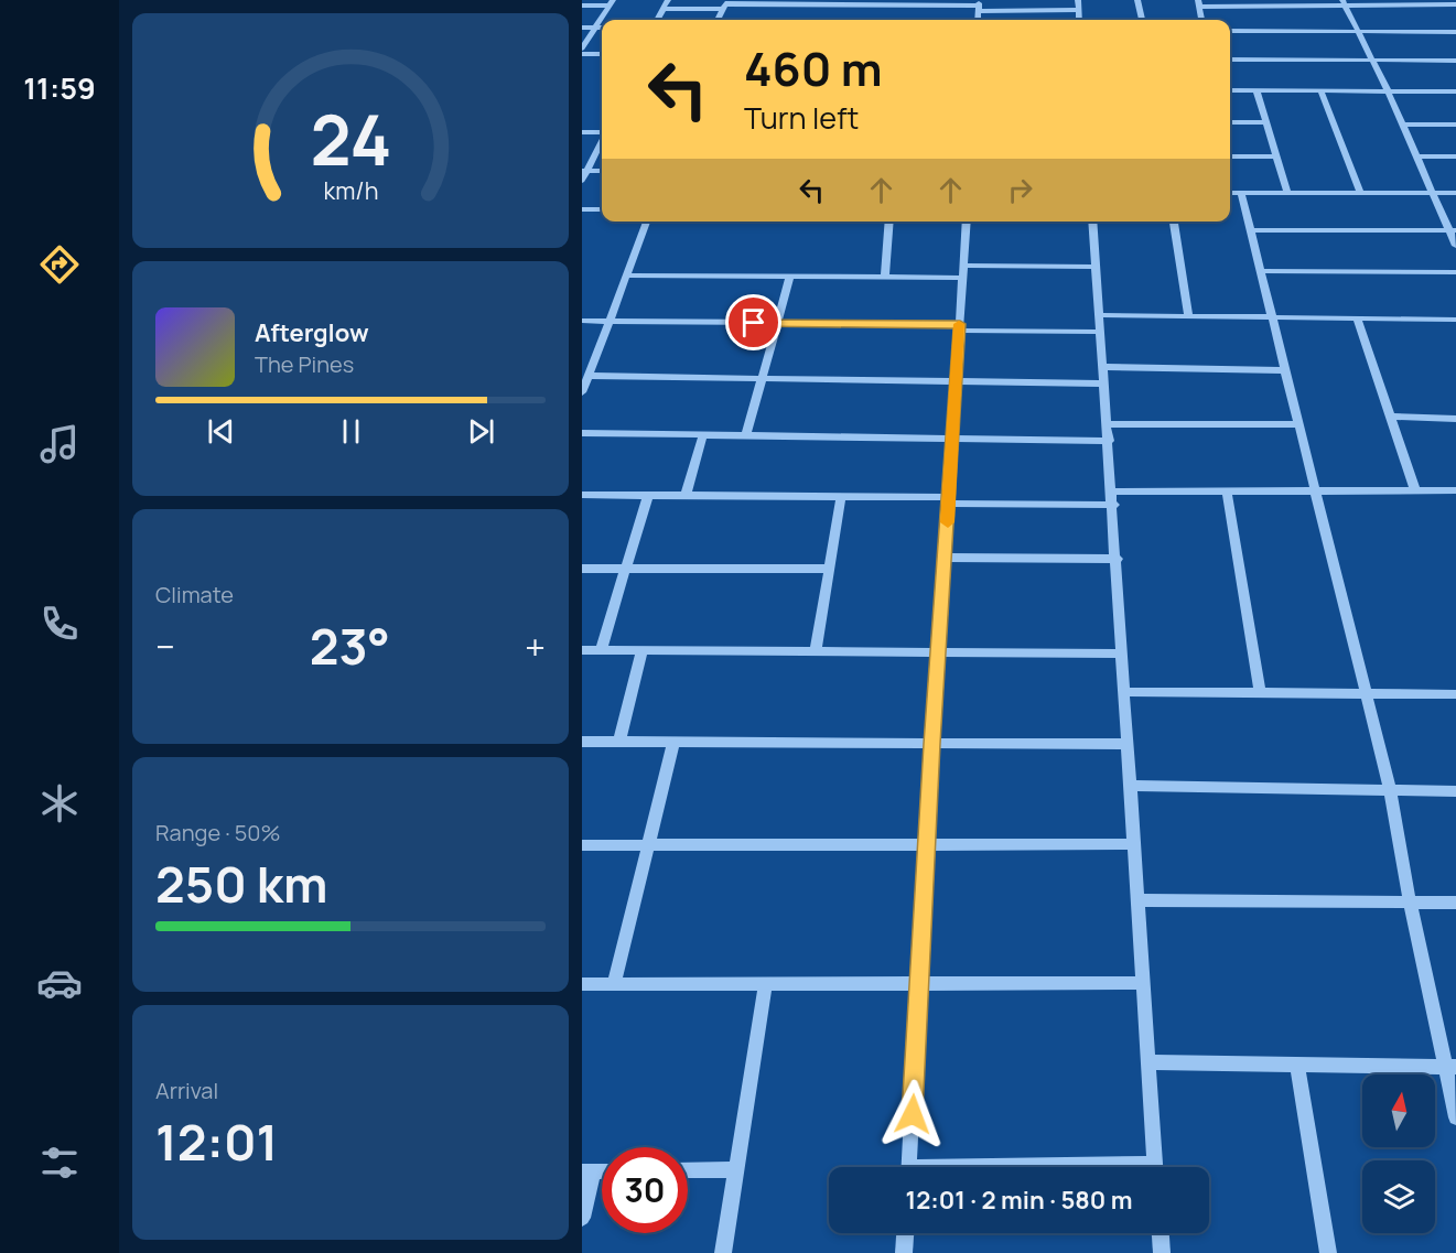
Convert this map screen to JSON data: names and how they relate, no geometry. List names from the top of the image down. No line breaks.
{"north":"top","page":{"tabs":"11:59","turn":["460 m","Turn left"],"song":["Afterglow","The Pines"],"tile":["Climate",["Range · 50%","250 km"],["Arrival","12:01"]],"heat":["−","23°","+"],"limit":"30","trip":"12:01 · 2 min · 580 m","gauge":["24","km/h"]}}
